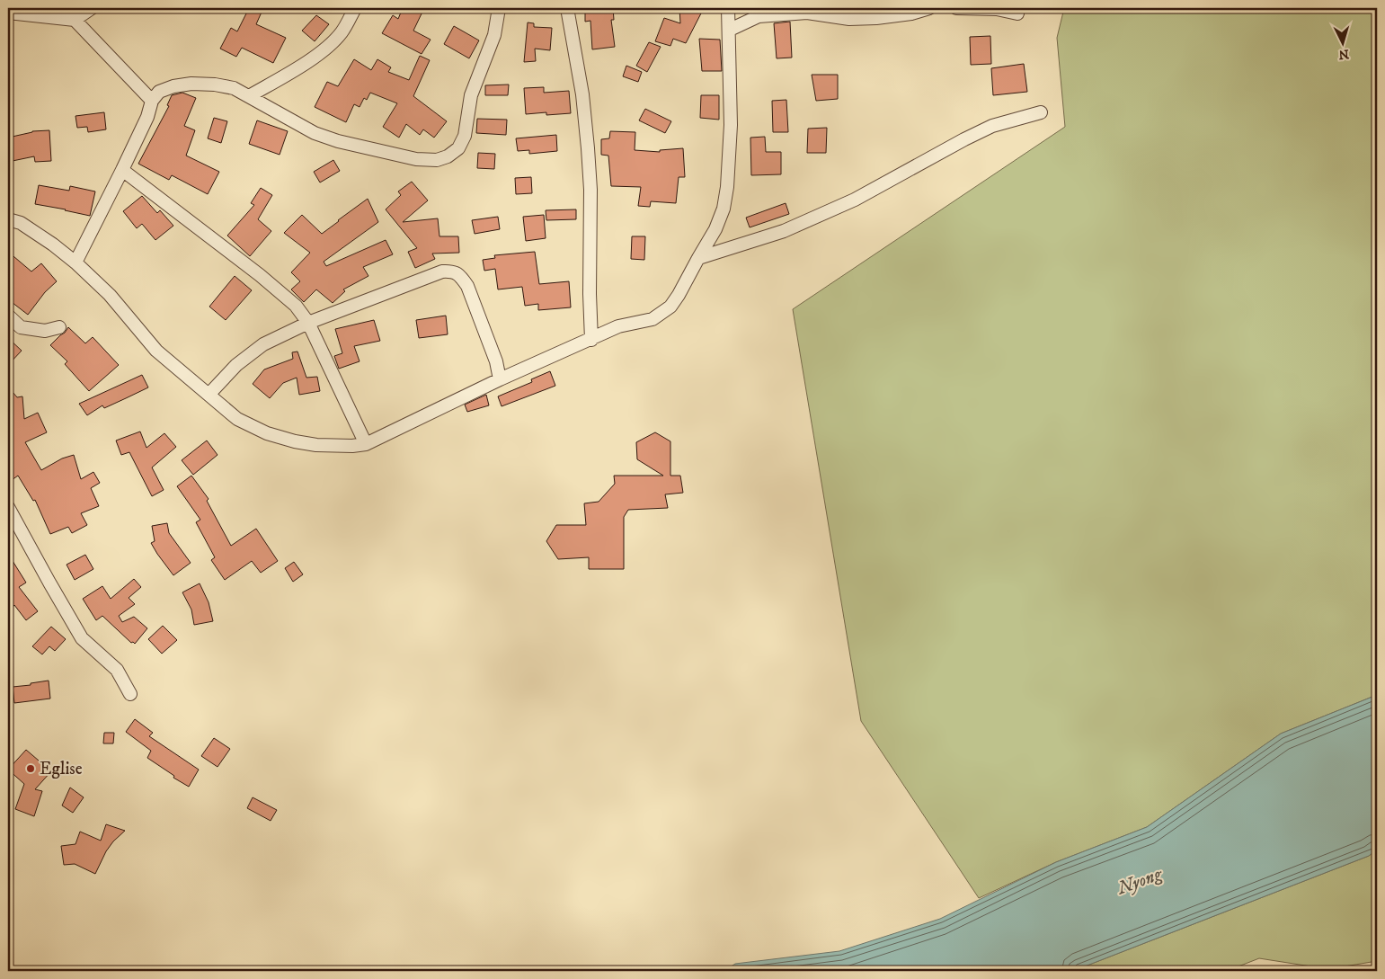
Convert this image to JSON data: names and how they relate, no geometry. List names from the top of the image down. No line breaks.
{"water":["Nyong"],"places":["Eglise"],"north":"bottom"}
